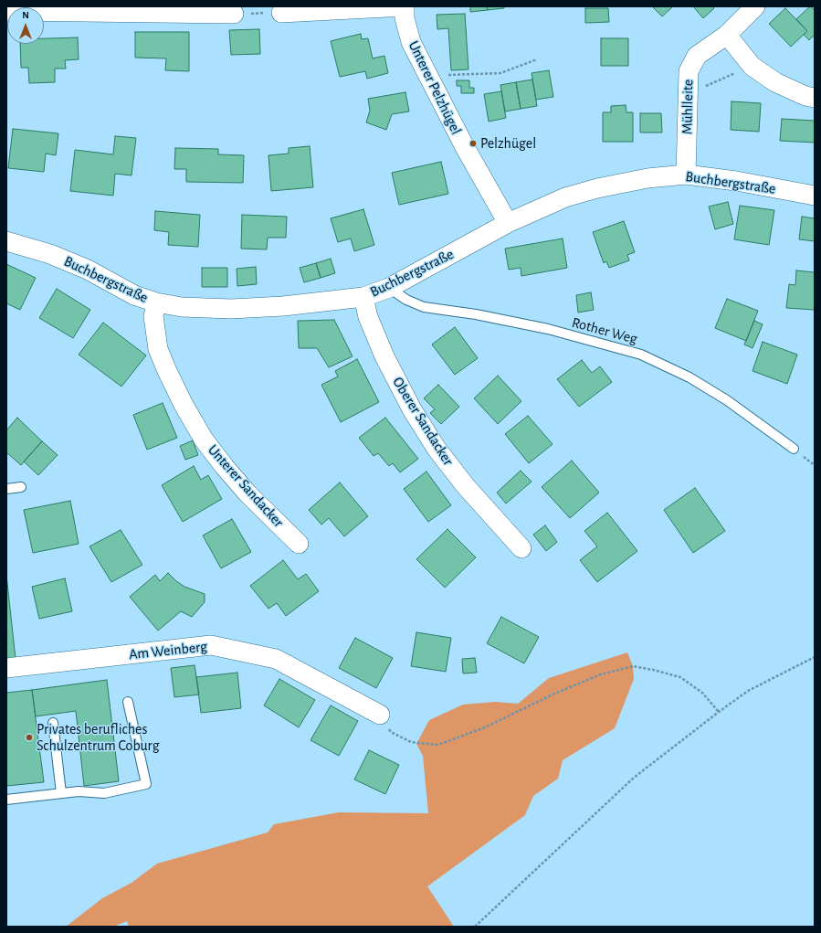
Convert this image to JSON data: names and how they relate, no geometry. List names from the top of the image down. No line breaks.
{"streets":{"street":["Unterer Pelzhügel","Mühlleite","Buchbergstraße","Oberer Sandacker","Unterer Sandacker","Am Weinberg"],"lane":["Rother Weg"]},"crossings":[["Unterer Pelzhügel","Buchbergstraße"],["Mühlleite","Buchbergstraße"],["Buchbergstraße","Rother Weg"],["Buchbergstraße","Oberer Sandacker"],["Buchbergstraße","Unterer Sandacker"]],"places":["Pelzhügel","Privates berufliches Schulzentrum Coburg"],"north":"top"}
